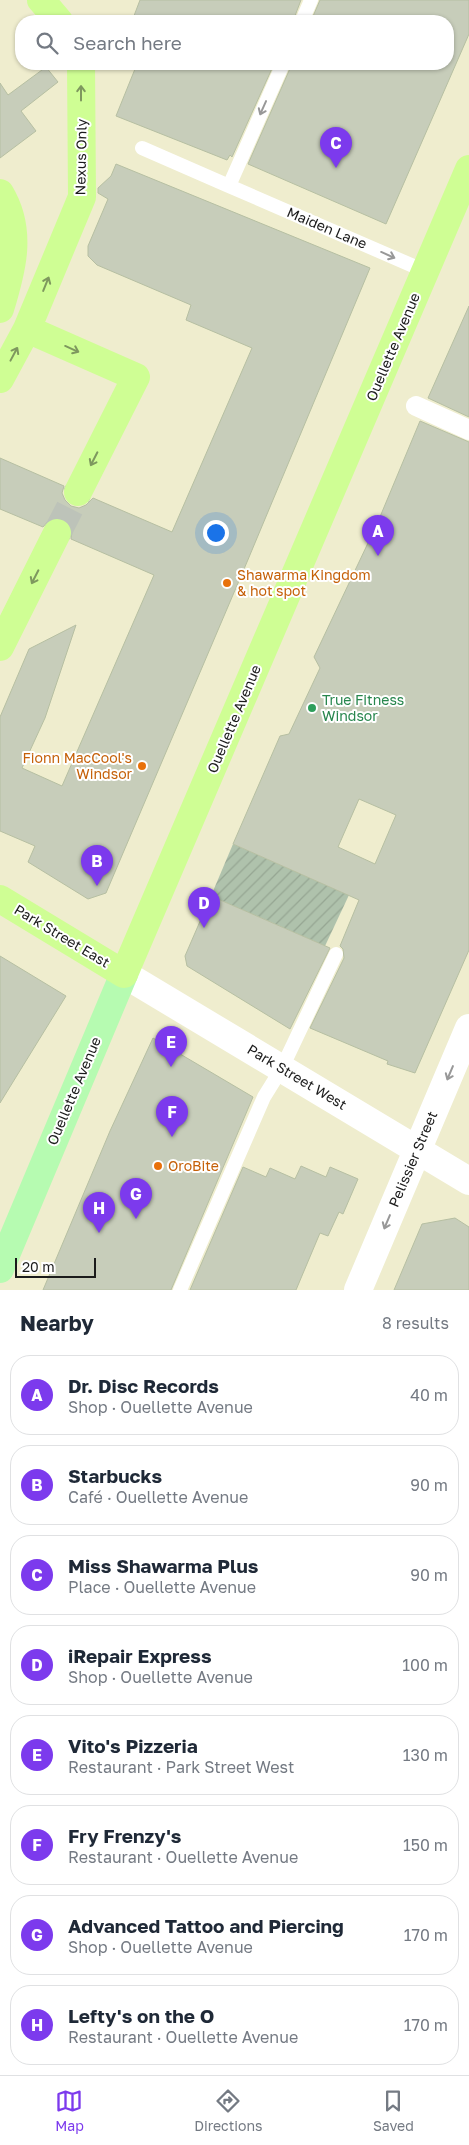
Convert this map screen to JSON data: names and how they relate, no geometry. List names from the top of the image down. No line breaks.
{"streets":{"main road":["Nexus Only","Ouellette Avenue","Park Street East"],"street":["Park Street West","Pelissier Street"],"lane":["Maiden Lane"]},"crossings":[["Maiden Lane","Ouellette Avenue"],["Ouellette Avenue","Park Street East"],["Ouellette Avenue","Park Street West"],["Park Street East","Park Street West"],["Park Street West","Pelissier Street"]],"one_way":["Nexus Only","Maiden Lane","Pelissier Street"],"places":["Shawarma Kingdom & hot spot","True Fitness Windsor","Fionn MacCool's Windsor","OroBite"],"scale_bar":"20 m","page":{"search":"Search here","pins":["C","A","B","D","E","F","G","H"],"scale":"20 m","heading":["Nearby","8 results"],"list":[{"mark":"A","name":"Dr. Disc Records","note":"Shop · Ouellette Avenue","value":"40 m"},{"mark":"B","name":"Starbucks","note":"Café · Ouellette Avenue","value":"90 m"},{"mark":"C","name":"Miss Shawarma Plus","note":"Place · Ouellette Avenue","value":"90 m"},{"mark":"D","name":"iRepair Express","note":"Shop · Ouellette Avenue","value":"100 m"},{"mark":"E","name":"Vito's Pizzeria","note":"Restaurant · Park Street West","value":"130 m"},{"mark":"F","name":"Fry Frenzy's","note":"Restaurant · Ouellette Avenue","value":"150 m"},{"mark":"G","name":"Advanced Tattoo and Piercing","note":"Shop · Ouellette Avenue","value":"170 m"},{"mark":"H","name":"Lefty's on the O","note":"Restaurant · Ouellette Avenue","value":"170 m"}],"nav":["Map","Directions","Saved"]}}
